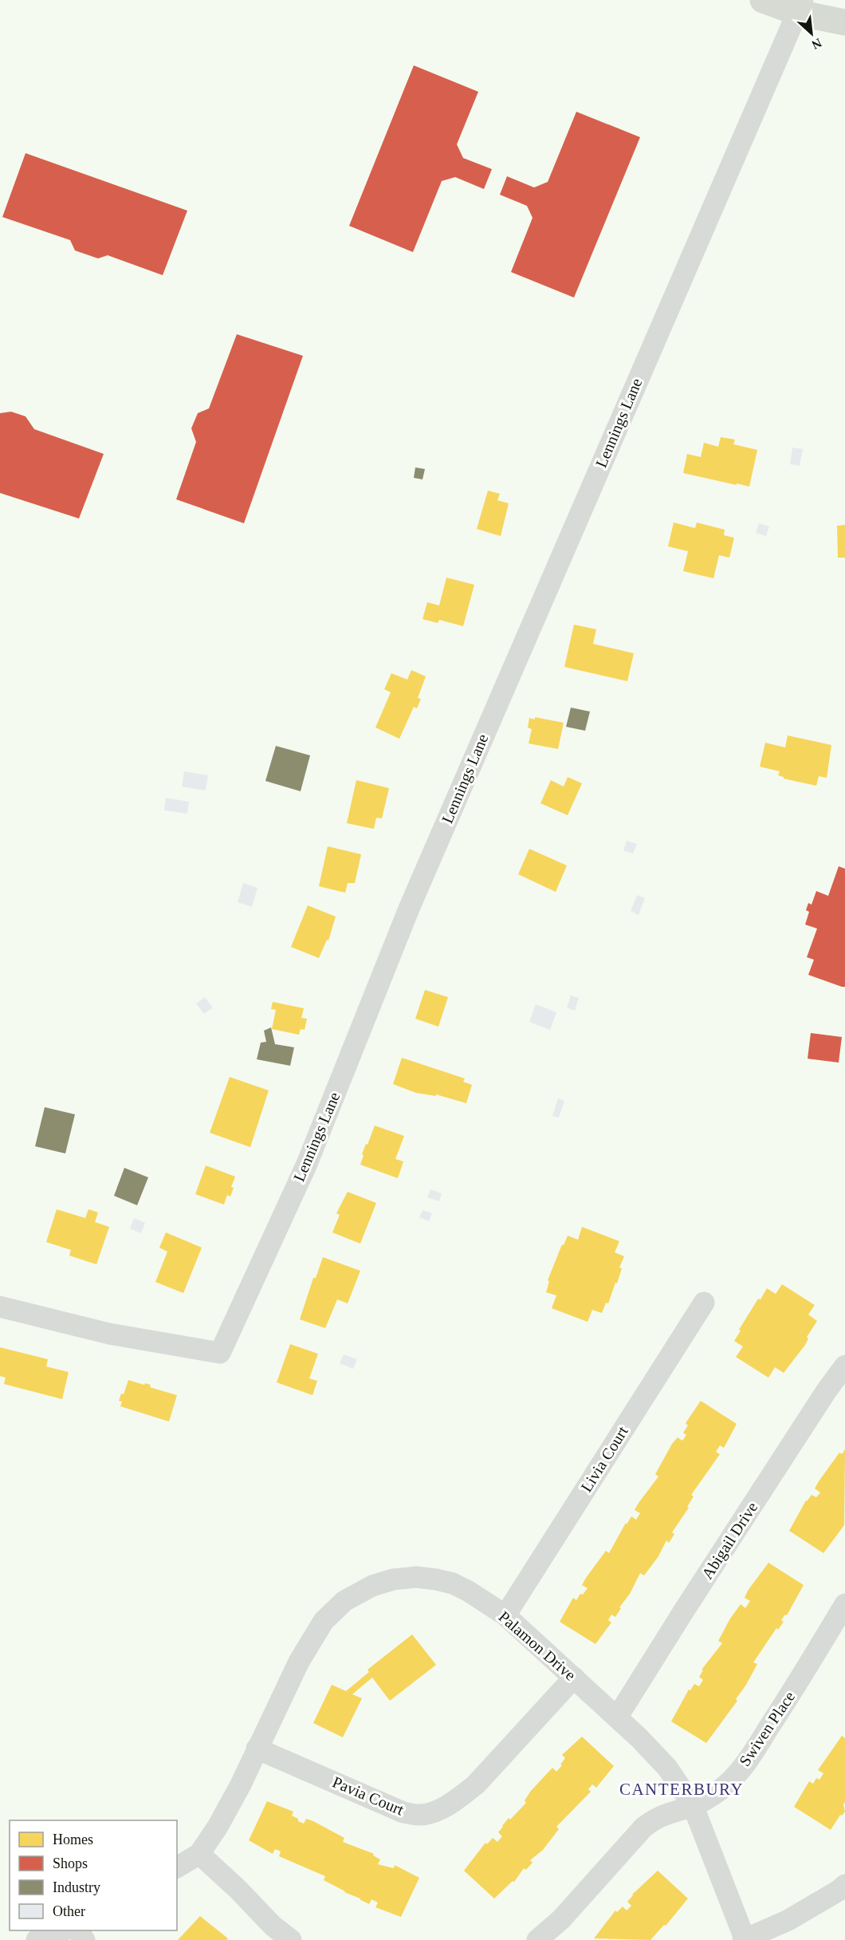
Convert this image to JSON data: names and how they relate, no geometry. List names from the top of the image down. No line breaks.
{"streets":{"street":["Lennings Lane","Livia Court","Abigail Drive","Palamon Drive","Swiven Place","Pavia Court"]},"crossings":[["Livia Court","Palamon Drive"],["Abigail Drive","Palamon Drive"],["Palamon Drive","Swiven Place"],["Palamon Drive","Pavia Court"]],"districts":["CANTERBURY"],"legend":["Homes","Shops","Industry","Other"],"north":"bottom right"}
